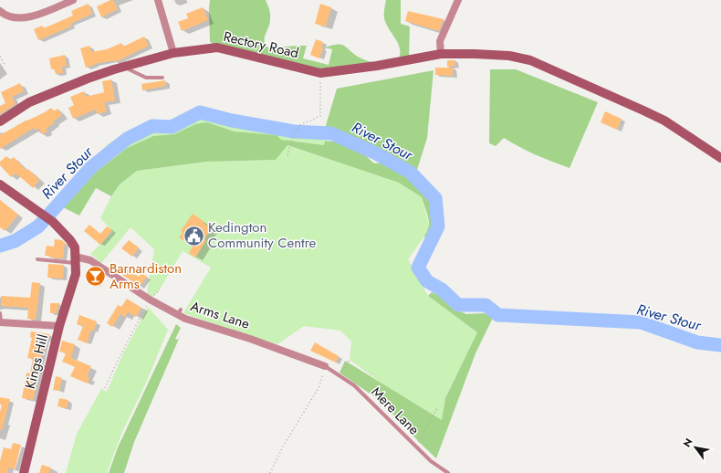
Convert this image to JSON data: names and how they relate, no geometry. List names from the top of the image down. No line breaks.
{"streets":{"street":["Rectory Road","Arms Lane","Kings Hill"],"lane":["Mere Lane"]},"crossings":[["Arms Lane","Kings Hill"],["Arms Lane","Mere Lane"]],"water":["River Stour"],"places":{"public building":["Kedington Community Centre"],"bar":["Barnardiston Arms"]},"north":"top left"}
